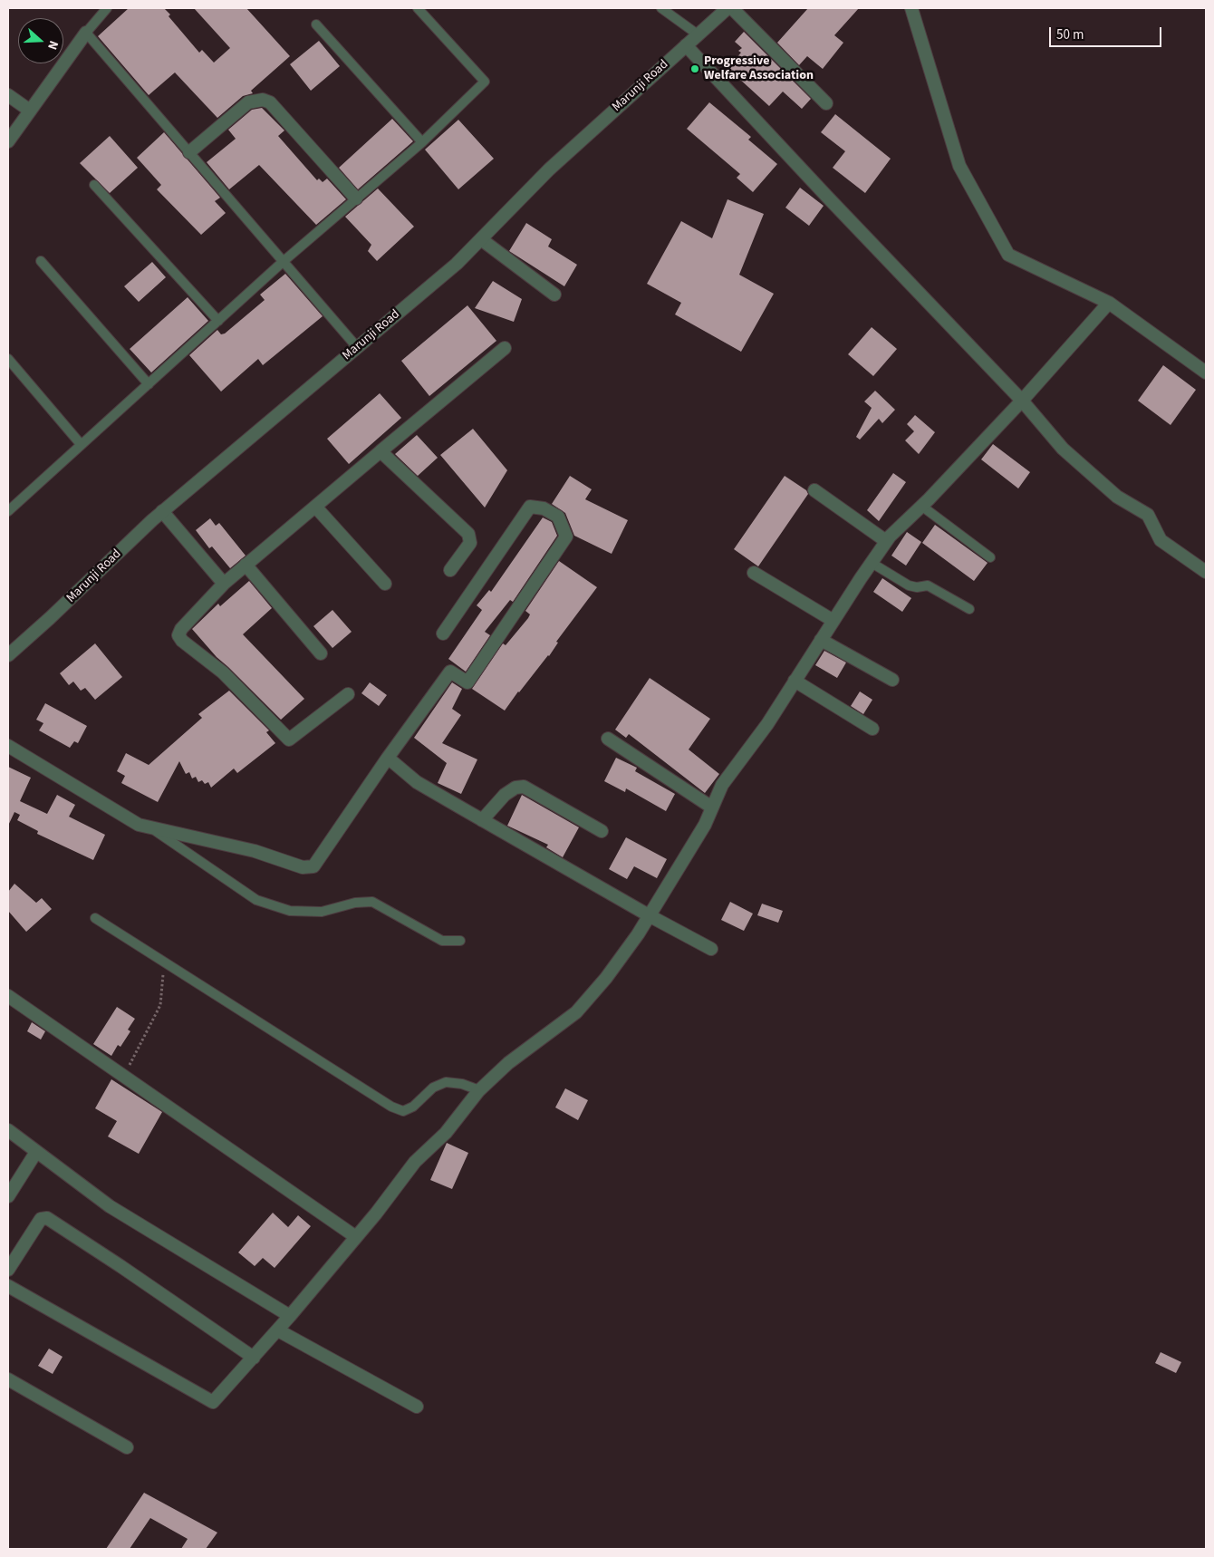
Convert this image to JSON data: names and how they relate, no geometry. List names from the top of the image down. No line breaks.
{"streets":{"street":["Marunji Road"]},"places":["Progressive Welfare Association"],"scale_bar":"50 m","north":"right"}
